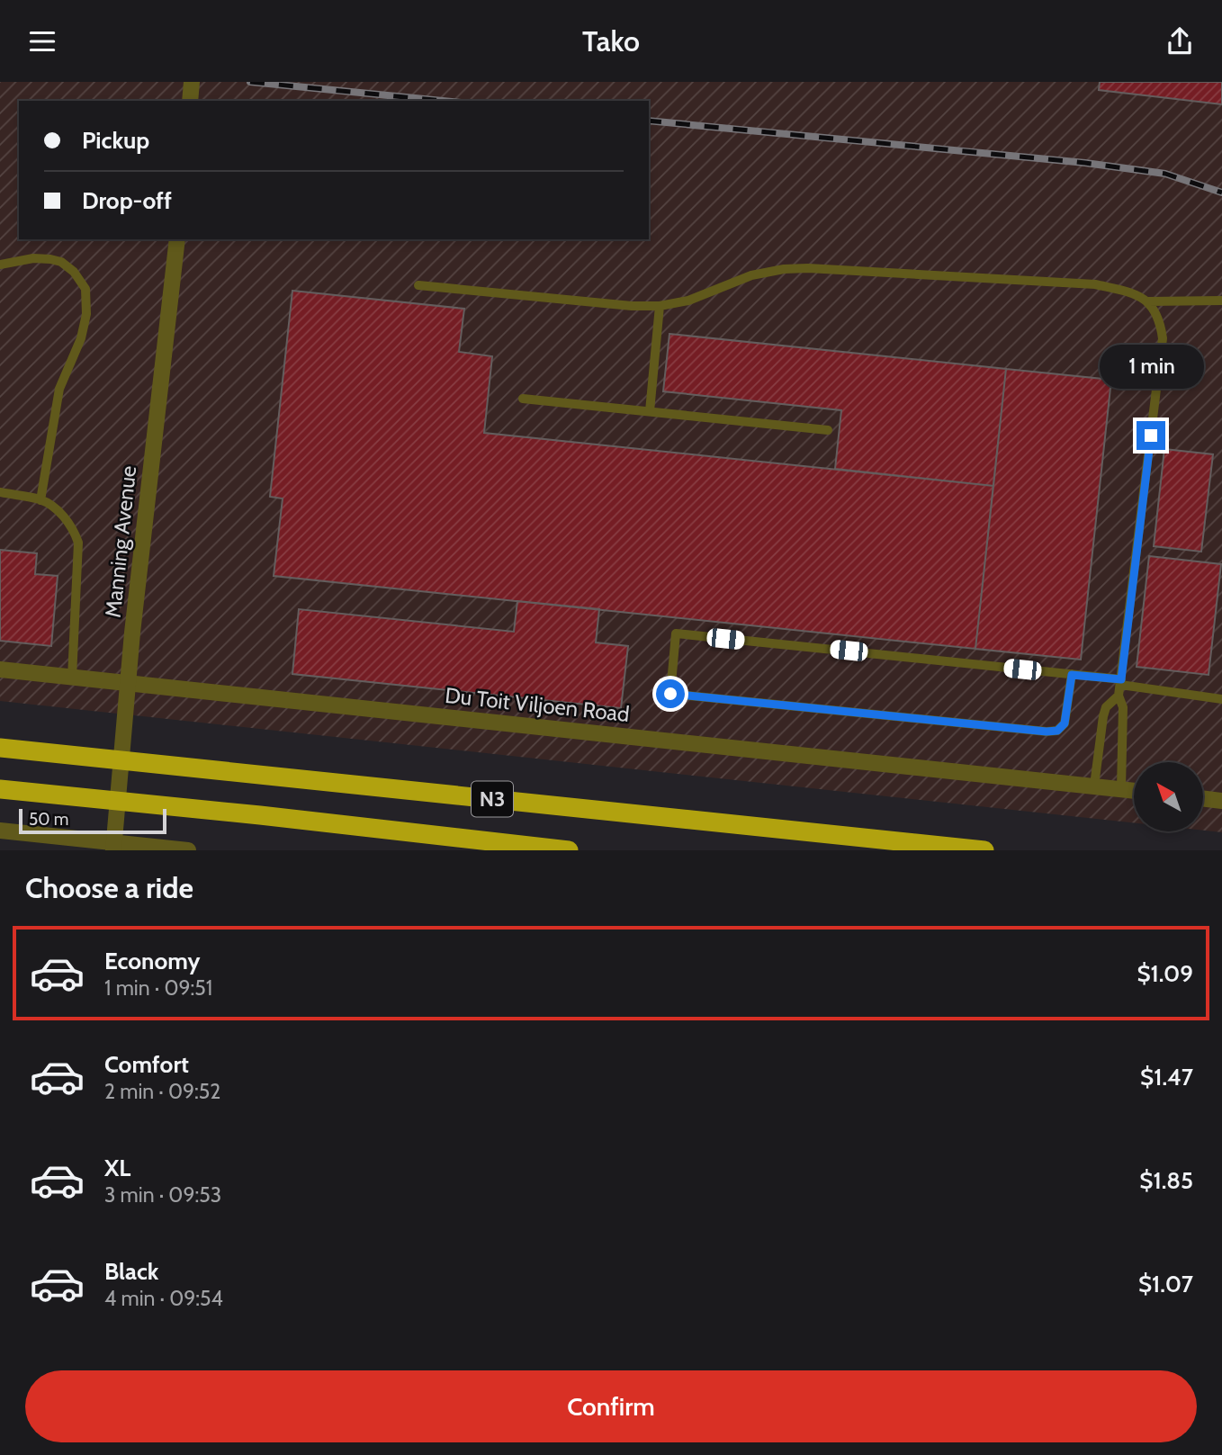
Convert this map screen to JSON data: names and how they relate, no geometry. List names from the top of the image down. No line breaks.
{"streets":{"highway":["N3"],"street":["Manning Avenue","Du Toit Viljoen Road"]},"scale_bar":"50 m","north":"top left","page":{"header":"Tako","banner":["Pickup","Drop-off"],"bubble":"1 min","scale":"50 m","heading":"Choose a ride","list":[{"name":"Economy","note":"1 min · 09:51","value":"$1.09"},{"name":"Comfort","note":"2 min · 09:52","value":"$1.47"},{"name":"XL","note":"3 min · 09:53","value":"$1.85"},{"name":"Black","note":"4 min · 09:54","value":"$1.07"}],"buttons":"Confirm"}}
